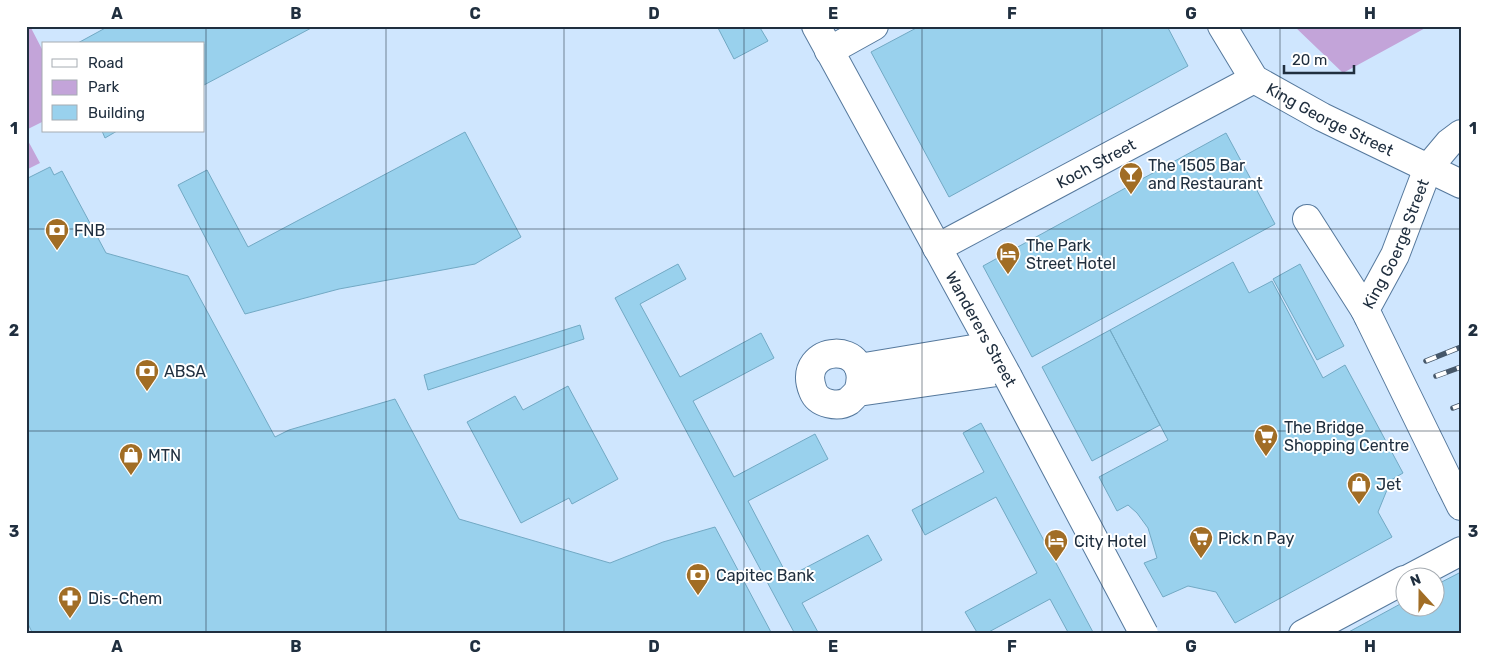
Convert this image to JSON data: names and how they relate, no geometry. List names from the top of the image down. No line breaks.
{"streets":{"street":["King George Street","Koch Street","King Goerge Street","Wanderers Street"]},"crossings":[["King George Street","Koch Street"],["King George Street","King Goerge Street"],["Koch Street","Wanderers Street"]],"places":{"bar":["The 1505 Bar and Restaurant"],"bank":["FNB","ABSA","Capitec Bank"],"hotel":["The Park Street Hotel","City Hotel"],"supermarket":["The Bridge Shopping Centre","Pick n Pay"],"shop":["MTN","Jet"],"pharmacy":["Dis-Chem"]},"legend":["Road","Park","Building"],"scale_bar":"20 m","north":"top","grid":{"columns":["A","B","C","D","E","F","G","H"],"rows":["1","2","3"]}}
